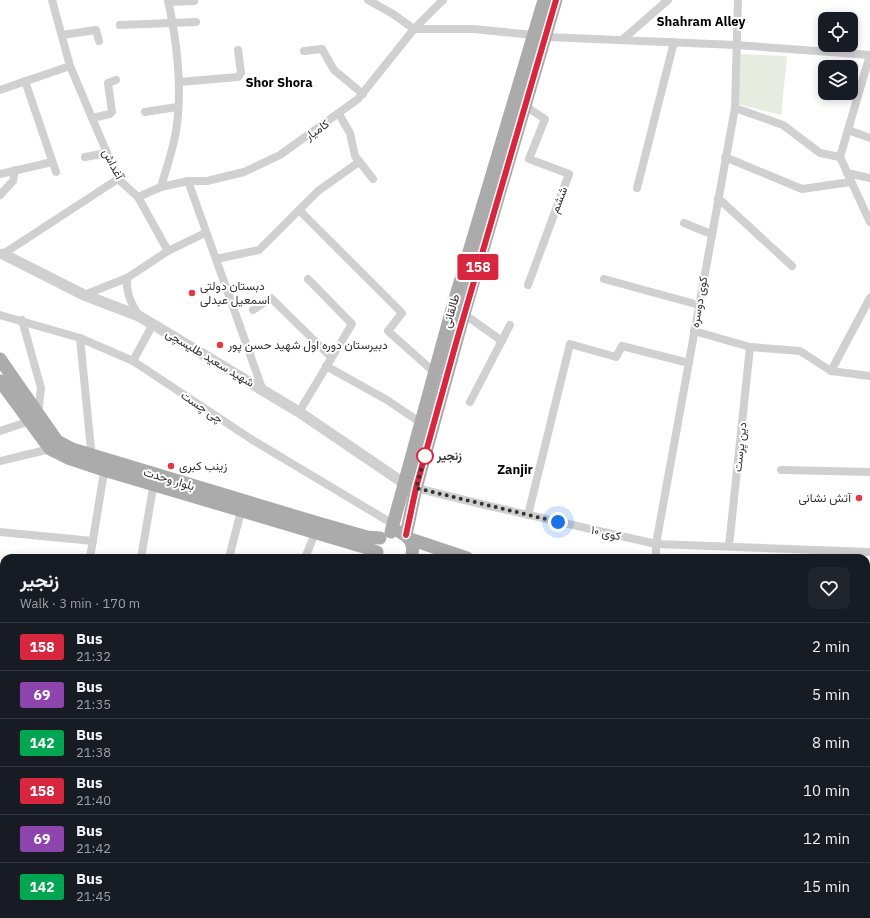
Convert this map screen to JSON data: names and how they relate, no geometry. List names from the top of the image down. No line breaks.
{"streets":{"main road":["طالقانی","بلوار وحدت"],"street":["کامیار","آغداش","ششم","کوی دوسره","شهید سعید طلیسچی","چی چست","دین پرست","کوی ۱۰"]},"crossings":[["کامیار","آغداش"],["ششم","طالقانی"],["کوی دوسره","کوی ۱۰"],["طالقانی","شهید سعید طلیسچی"],["طالقانی","چی چست"],["طالقانی","بلوار وحدت"],["طالقانی","کوی ۱۰"],["شهید سعید طلیسچی","کوی ۱۰"],["چی چست","بلوار وحدت"],["دین پرست","کوی ۱۰"]],"districts":["Shahram Alley","Shor Shora","Zanjir"],"places":["دبستان دولتی اسمعیل عبدلی","دبیرستان دوره اول شهید حسن پور","زنجیر","زینب کبری","آتش نشانی"],"lines":["bus line 158"],"page":{"on_map":"158","heading":["زنجیر","Walk · 3 min · 170 m"],"list":[{"mark":"158","name":"Bus","note":"21:32","value":"2 min"},{"mark":"69","name":"Bus","note":"21:35","value":"5 min"},{"mark":"142","name":"Bus","note":"21:38","value":"8 min"},{"mark":"158","name":"Bus","note":"21:40","value":"10 min"},{"mark":"69","name":"Bus","note":"21:42","value":"12 min"},{"mark":"142","name":"Bus","note":"21:45","value":"15 min"}]}}
